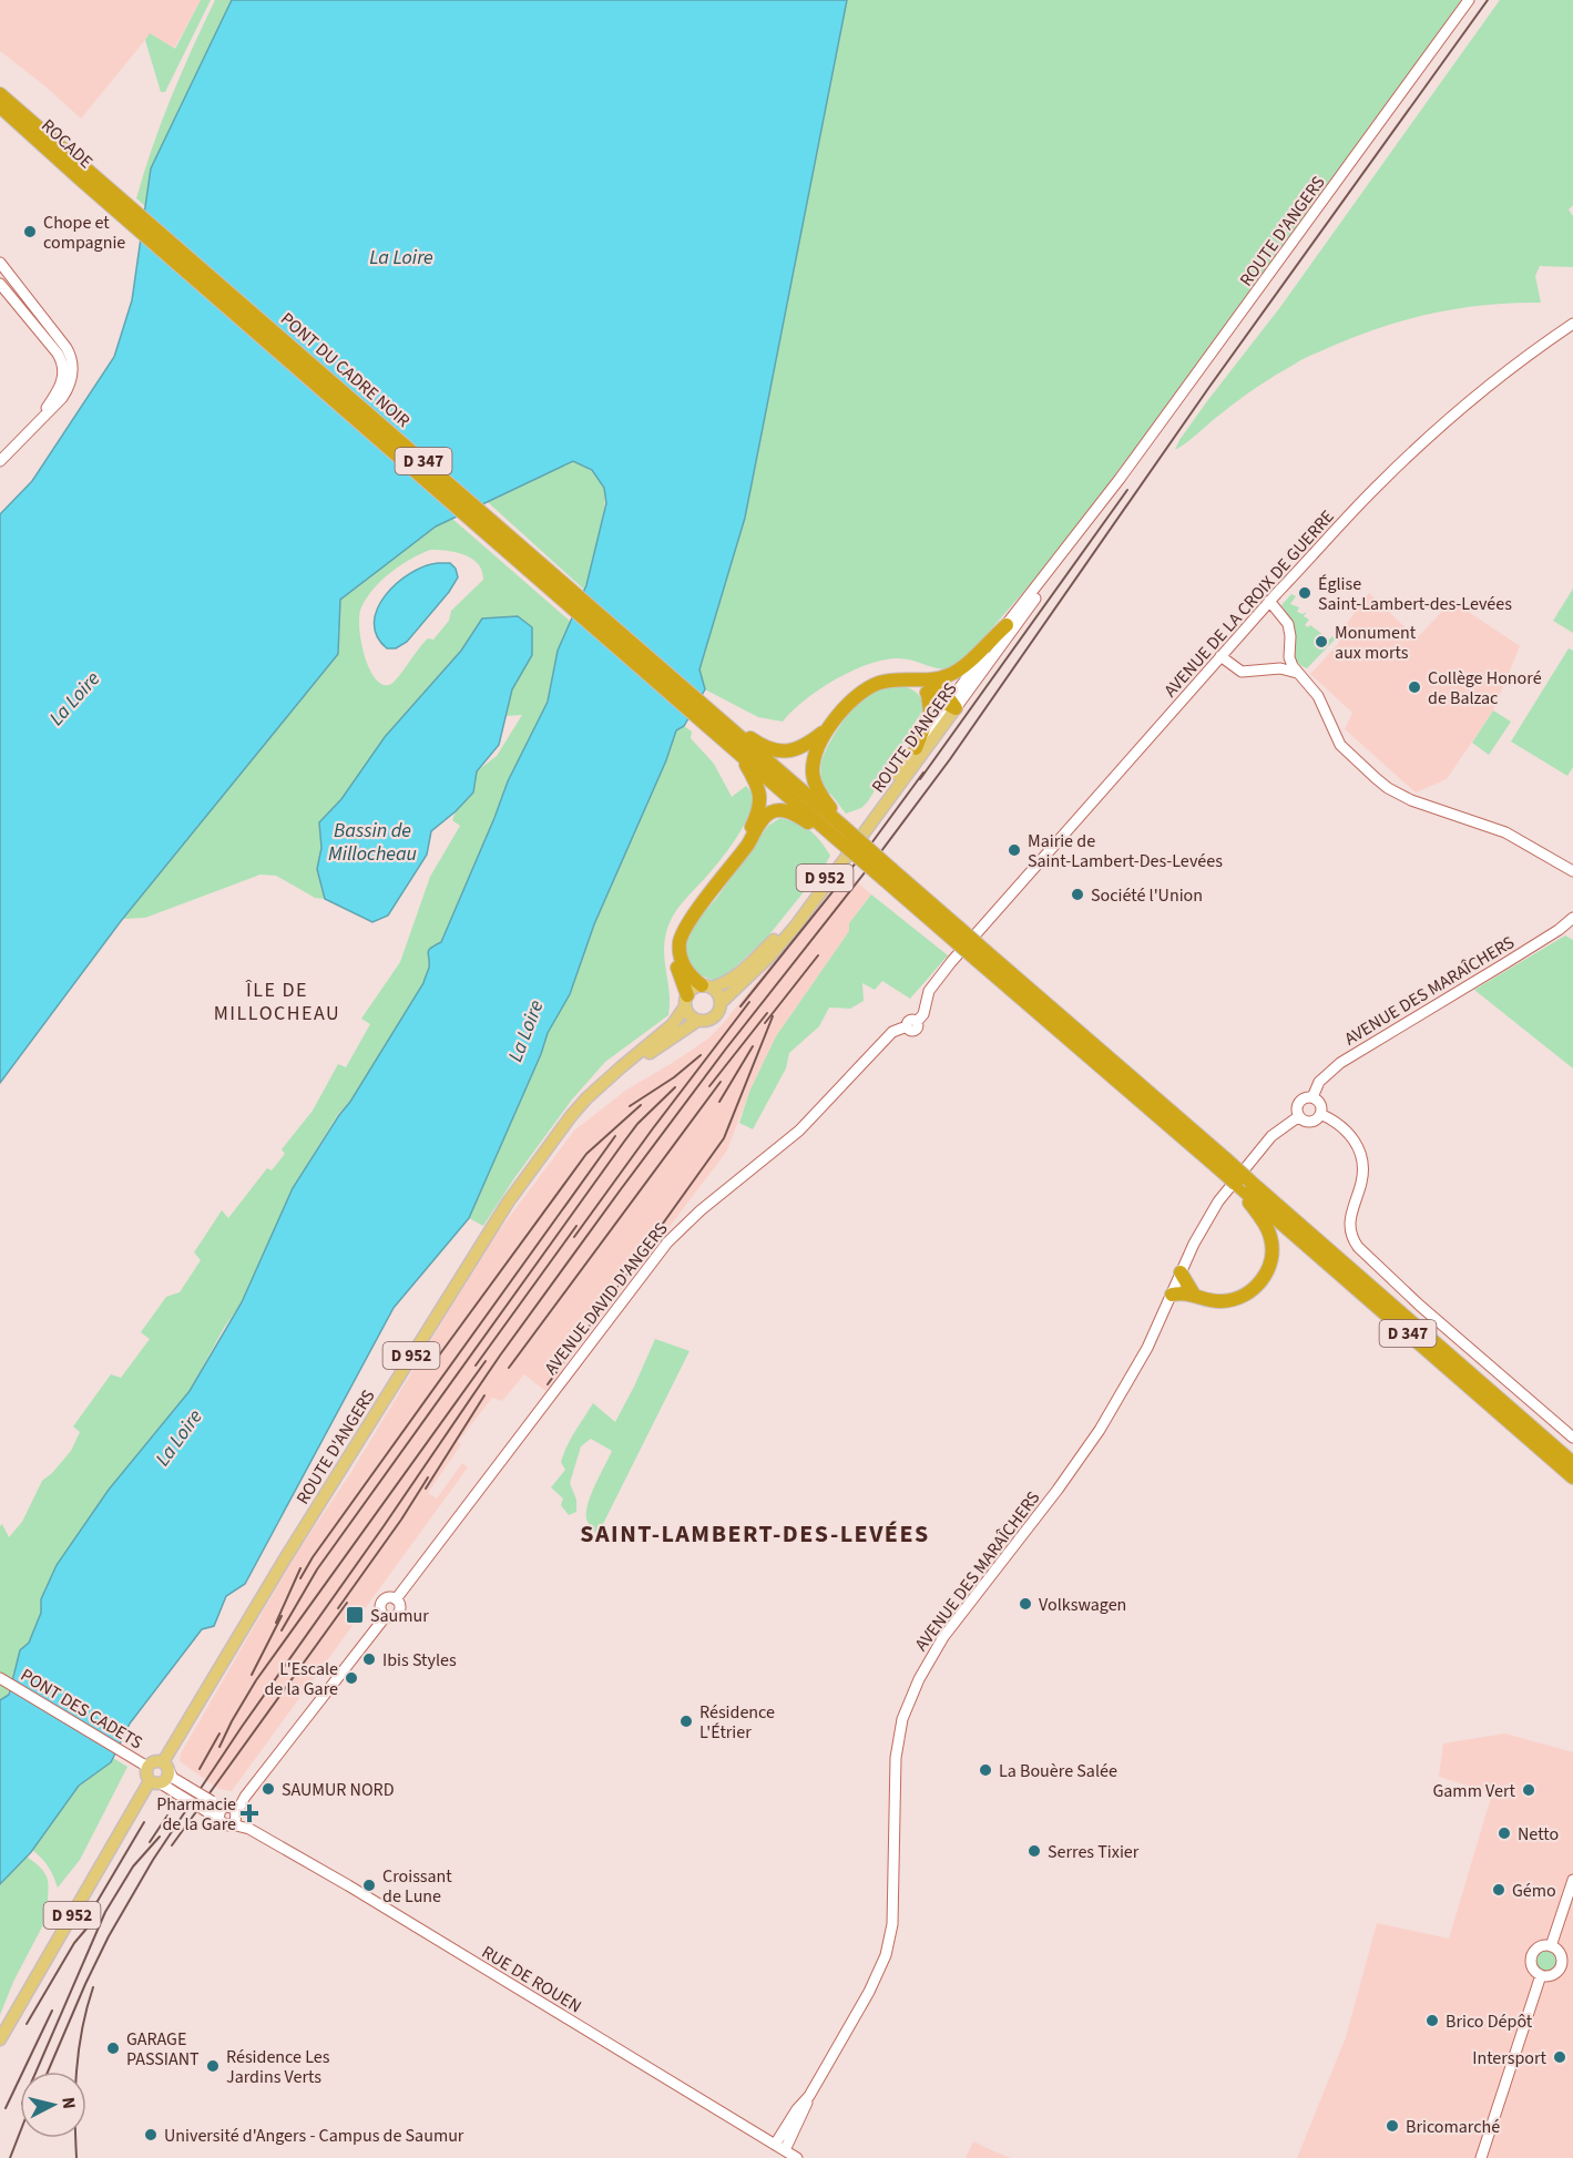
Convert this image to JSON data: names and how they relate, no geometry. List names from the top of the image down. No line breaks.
{"streets":{"highway":["ROCADE","PONT DU CADRE NOIR","D 347"],"main road":["ROUTE D'ANGERS","D 952"],"street":["AVENUE DE LA CROIX DE GUERRE","AVENUE DES MARAÎCHERS","AVENUE DAVID D'ANGERS","PONT DES CADETS","RUE DE ROUEN"]},"crossings":[["ROCADE","PONT DU CADRE NOIR"],["ROCADE","D 347"],["ROUTE D'ANGERS","D 952"],["PONT DU CADRE NOIR","D 347"],["AVENUE DE LA CROIX DE GUERRE","AVENUE DAVID D'ANGERS"],["AVENUE DES MARAÎCHERS","RUE DE ROUEN"],["AVENUE DAVID D'ANGERS","RUE DE ROUEN"]],"districts":["ÎLE DE MILLOCHEAU","SAINT-LAMBERT-DES-LEVÉES"],"water":["La Loire","Bassin de Millocheau"],"places":{"other":["Chope et compagnie","Église Saint-Lambert-des-Levées","Monument aux morts","Collège Honoré de Balzac","Mairie de Saint-Lambert-Des-Levées","Société l'Union","Volkswagen","Ibis Styles","L'Escale de la Gare","Résidence L'Étrier","La Bouère Salée","SAUMUR NORD","Gamm Vert","Netto","Serres Tixier","Croissant de Lune","Gémo","Brico Dépôt","GARAGE PASSIANT","Intersport","Résidence Les Jardins Verts","Bricomarché","Université d'Angers - Campus de Saumur"],"transit":["Saumur"],"health":["Pharmacie de la Gare"]},"north":"right"}
